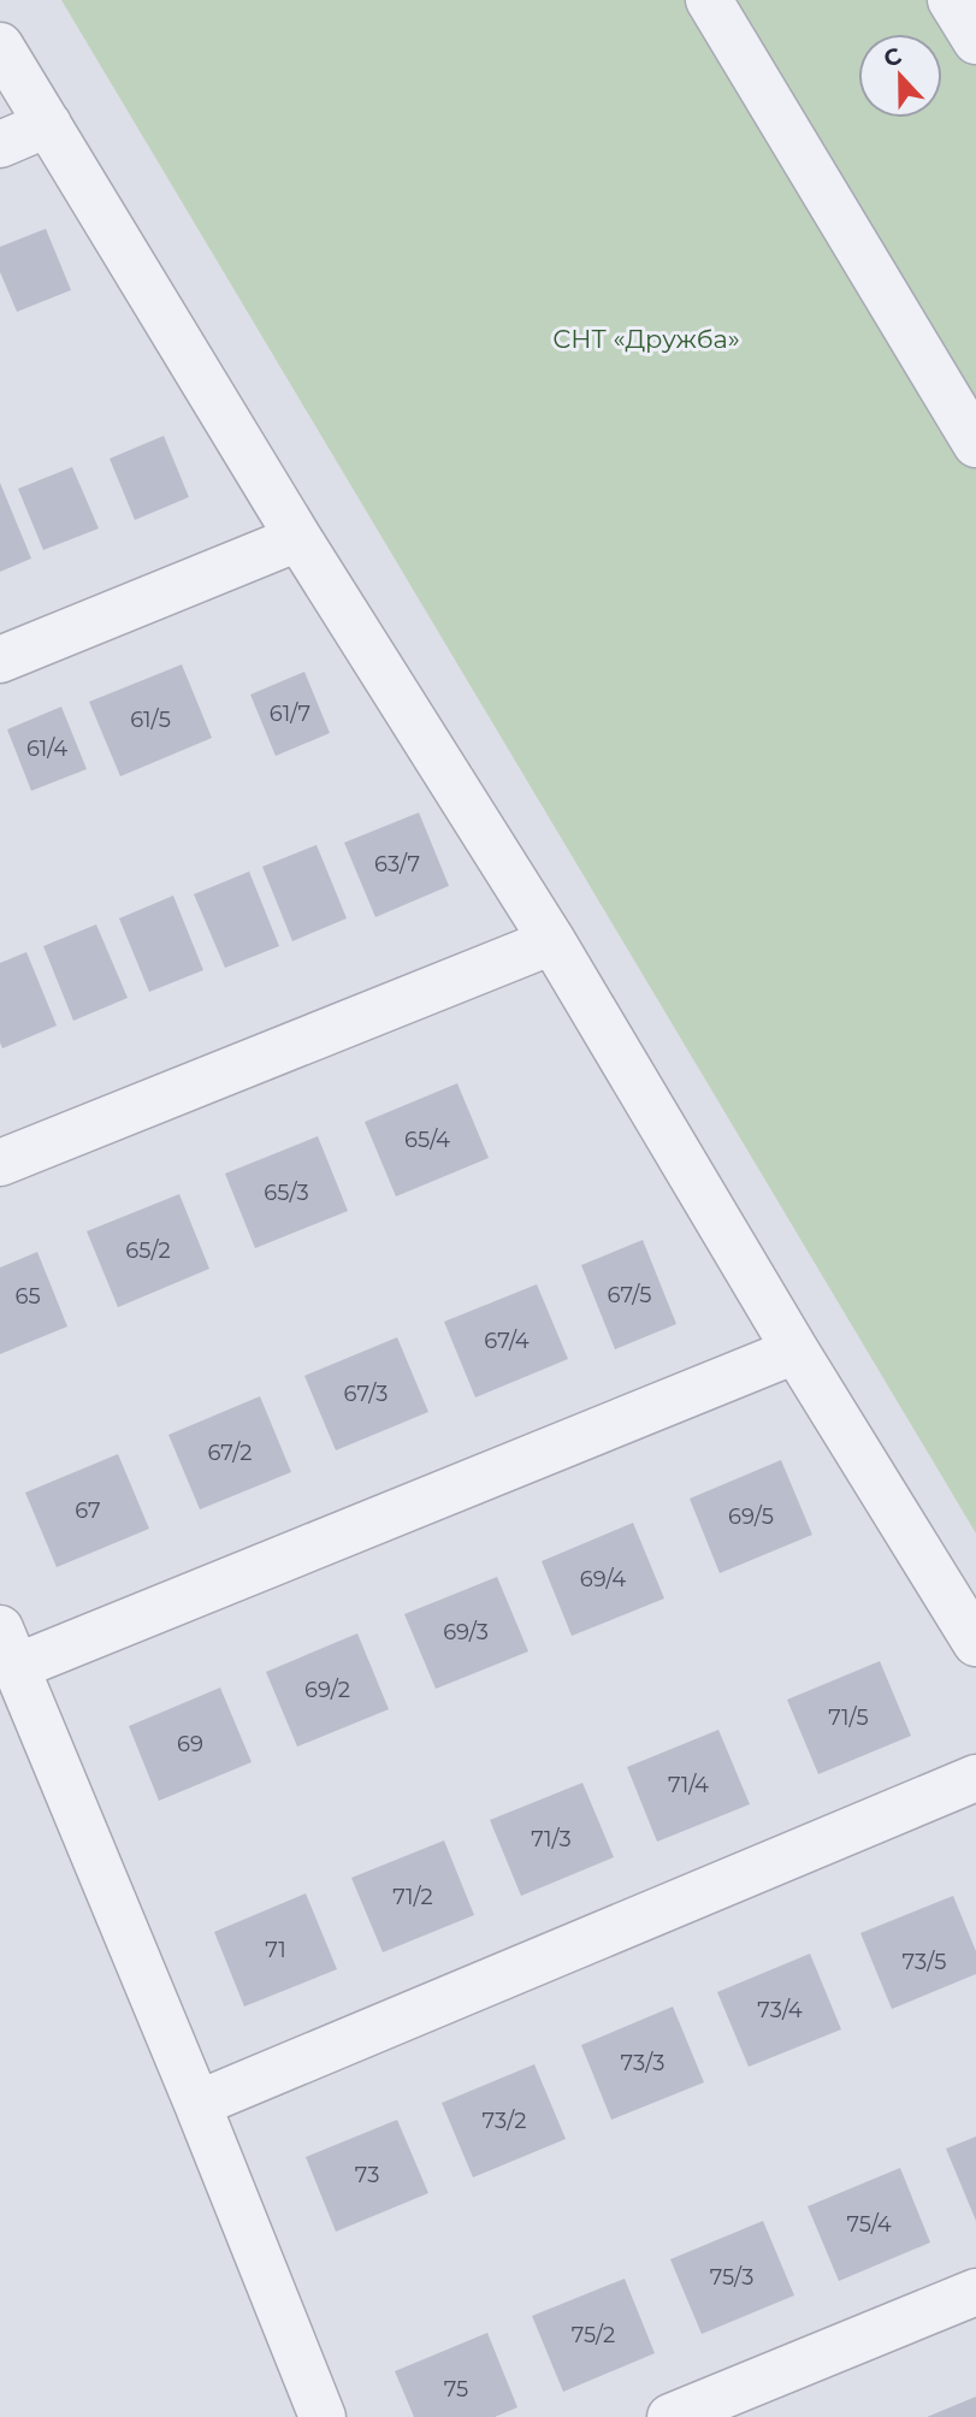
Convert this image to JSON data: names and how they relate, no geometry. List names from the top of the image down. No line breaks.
{"parks":["СНТ «Дружба»"],"house_numbers":["61/7","61/5","61/4","63/7","65/4","65/3","65/2","67/5","65","67/4","67/3","67/2","67","69/5","69/4","69/3","69/2","71/5","69","71/4","71/3","71/2","71","73/5","73/4","73/3","73/2","73","75/4","75/3","75/2","75"],"north":"top"}
